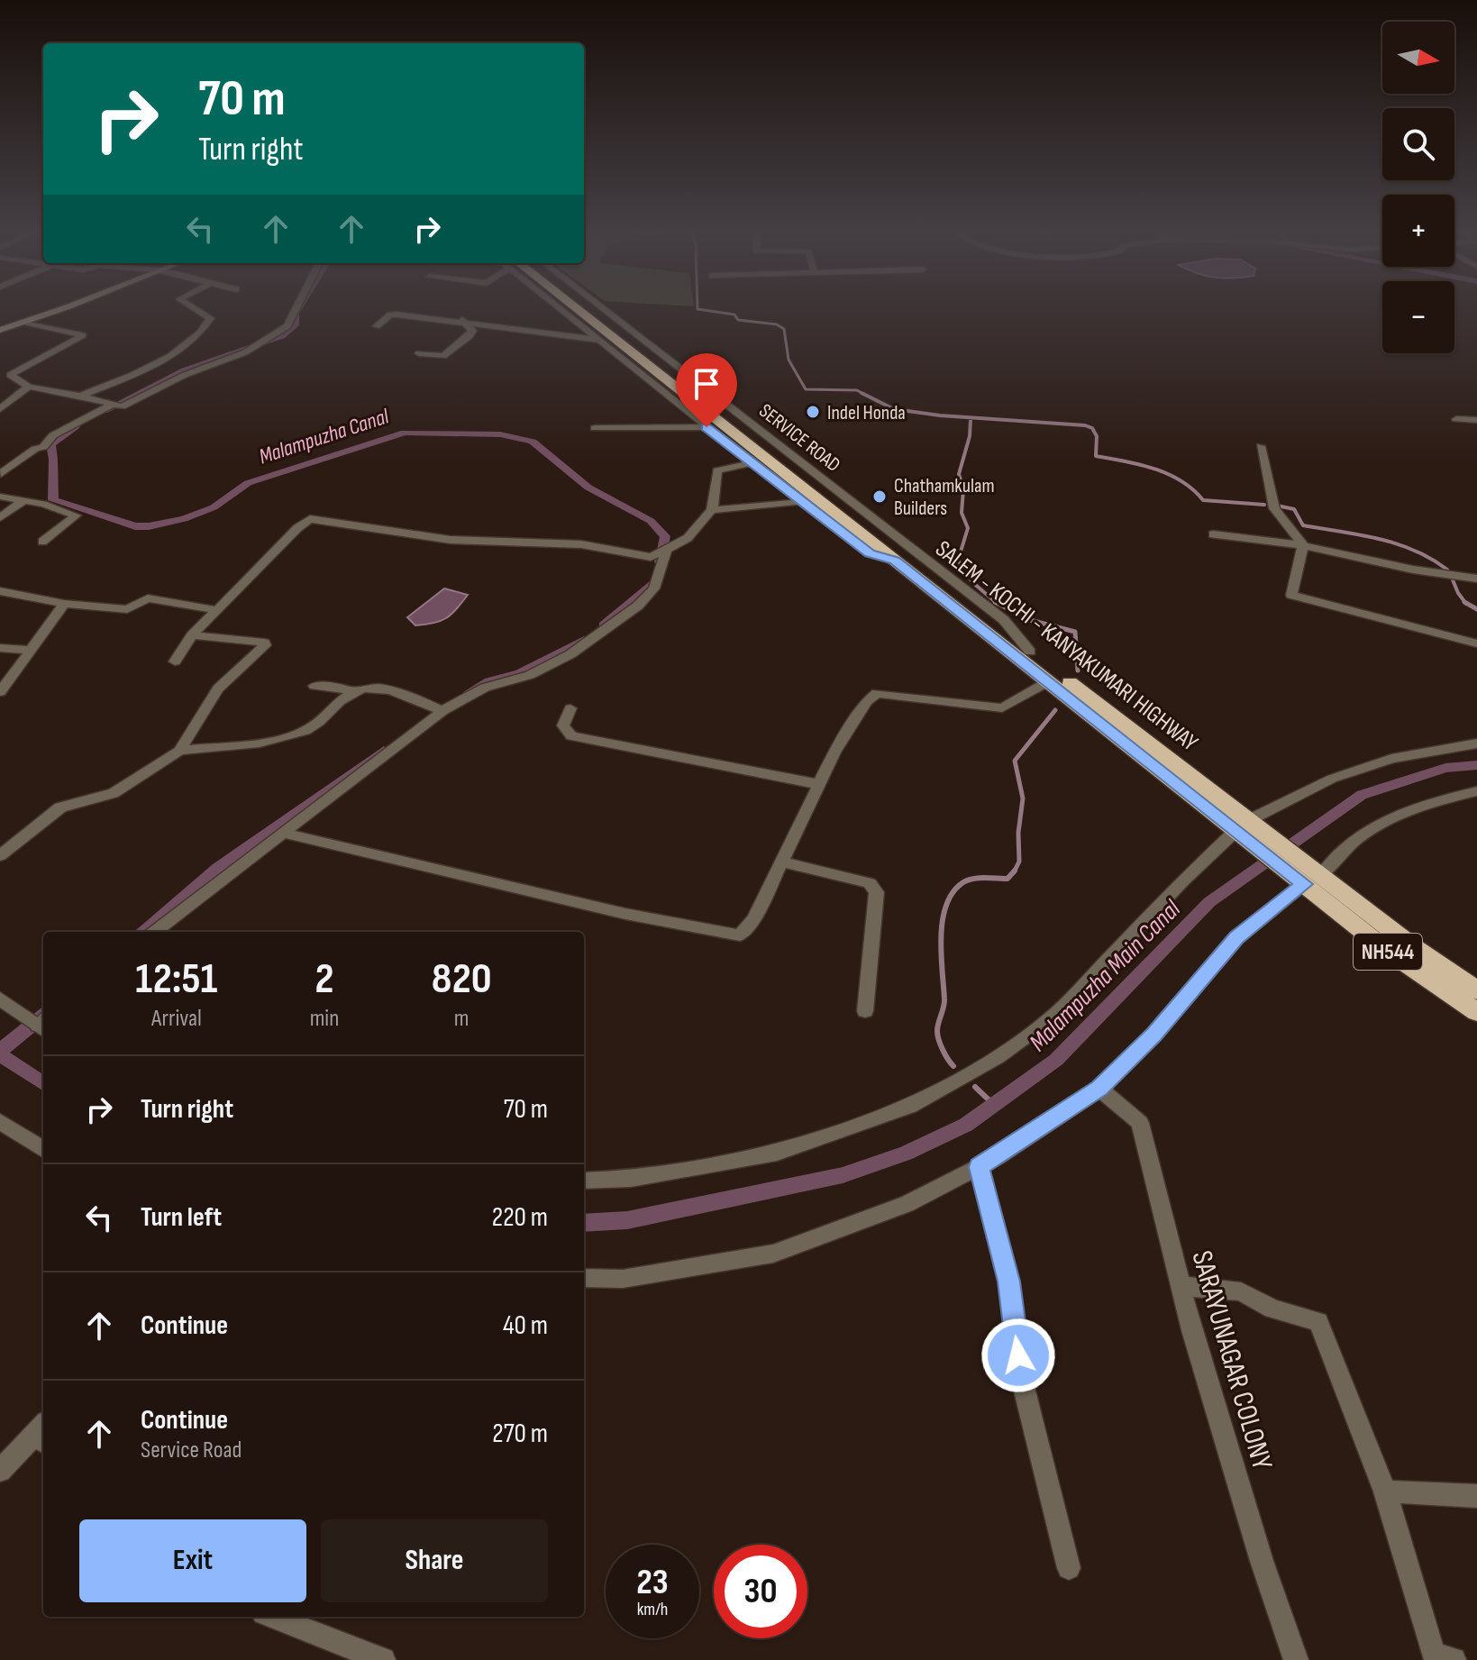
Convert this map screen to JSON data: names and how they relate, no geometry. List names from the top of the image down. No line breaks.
{"streets":{"highway":["SALEM - KOCHI - KANYAKUMARI HIGHWAY","NH544"],"street":["SERVICE ROAD","SARAYUNAGAR COLONY"]},"crossings":[["SERVICE ROAD","SALEM - KOCHI - KANYAKUMARI HIGHWAY"],["SALEM - KOCHI - KANYAKUMARI HIGHWAY","NH544"]],"water":["Malampuzha Canal","Malampuzha Main Canal"],"places":["Indel Honda","Chathamkulam Builders"],"north":"right","page":{"map_buttons":["+","−"],"turn":["70 m","Turn right"],"eta":["12:51","Arrival","2","min","820","m"],"list":[{"name":"Turn right","value":"70 m"},{"name":"Turn left","value":"220 m"},{"name":"Continue","value":"40 m"},{"name":"Continue","note":"Service Road","value":"270 m"}],"buttons":["Exit","Share"],"speed":"23 km/h","limit":"30"}}
